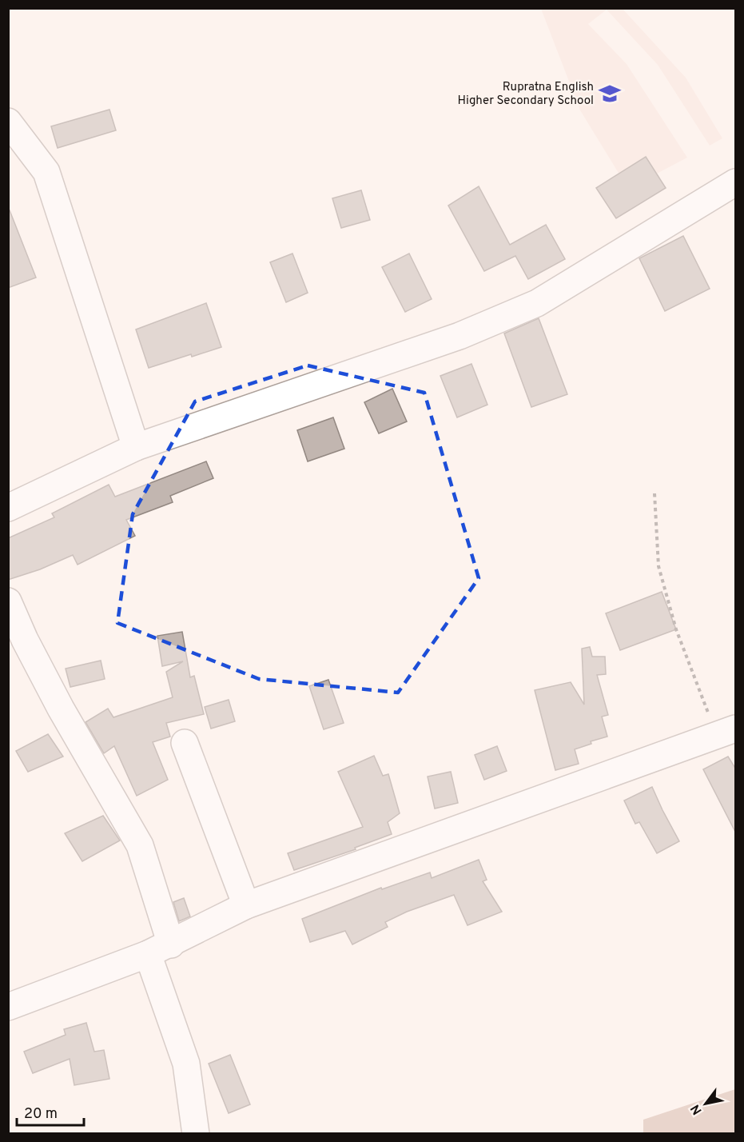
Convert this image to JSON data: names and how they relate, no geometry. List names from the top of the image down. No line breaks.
{"places":{"school or university":["Rupratna English Higher Secondary School"]},"scale_bar":"20 m","north":"bottom left"}
